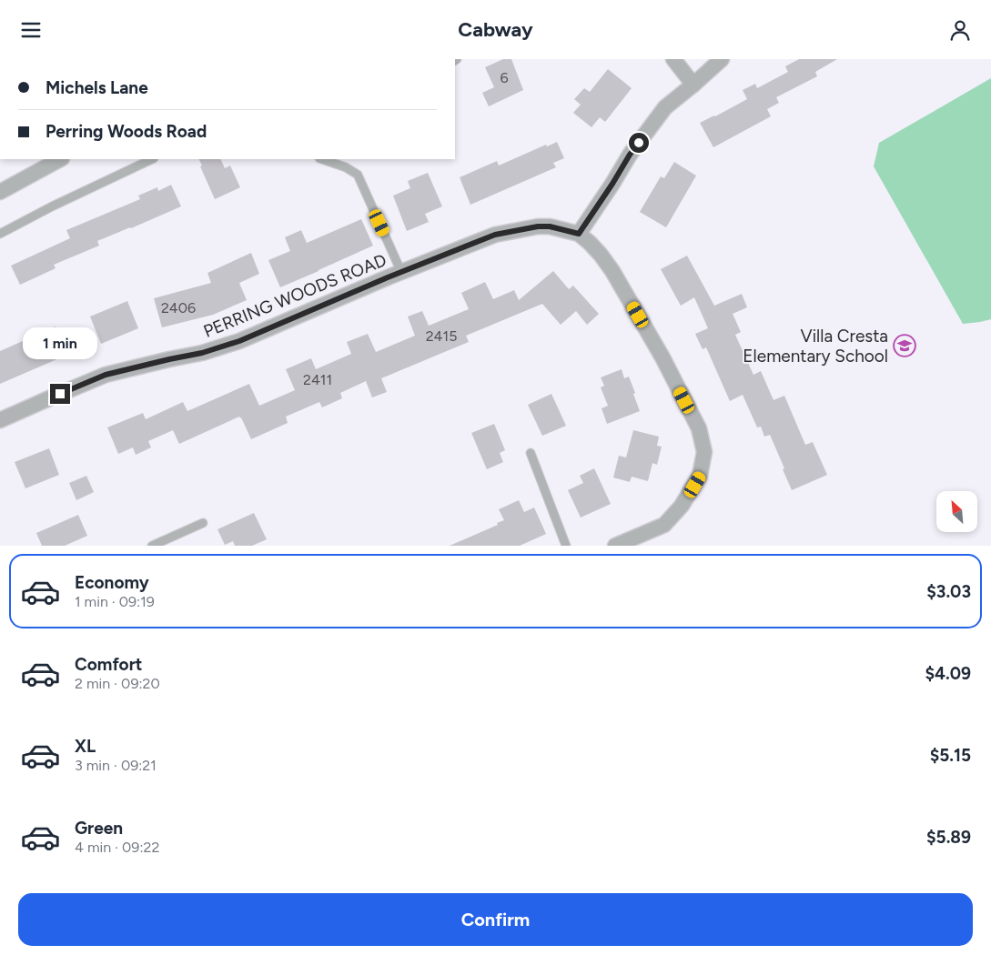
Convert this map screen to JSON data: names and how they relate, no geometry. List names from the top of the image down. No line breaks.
{"streets":{"street":["PERRING WOODS ROAD"]},"places":{"school or university":["Villa Cresta Elementary School"]},"house_numbers":["6","2406","2415","2411"],"north":"top left","page":{"header":"Cabway","banner":["Michels Lane","Perring Woods Road"],"bubble":"1 min","list":[{"name":"Economy","note":"1 min · 09:19","value":"$3.03"},{"name":"Comfort","note":"2 min · 09:20","value":"$4.09"},{"name":"XL","note":"3 min · 09:21","value":"$5.15"},{"name":"Green","note":"4 min · 09:22","value":"$5.89"}],"buttons":"Confirm"}}
